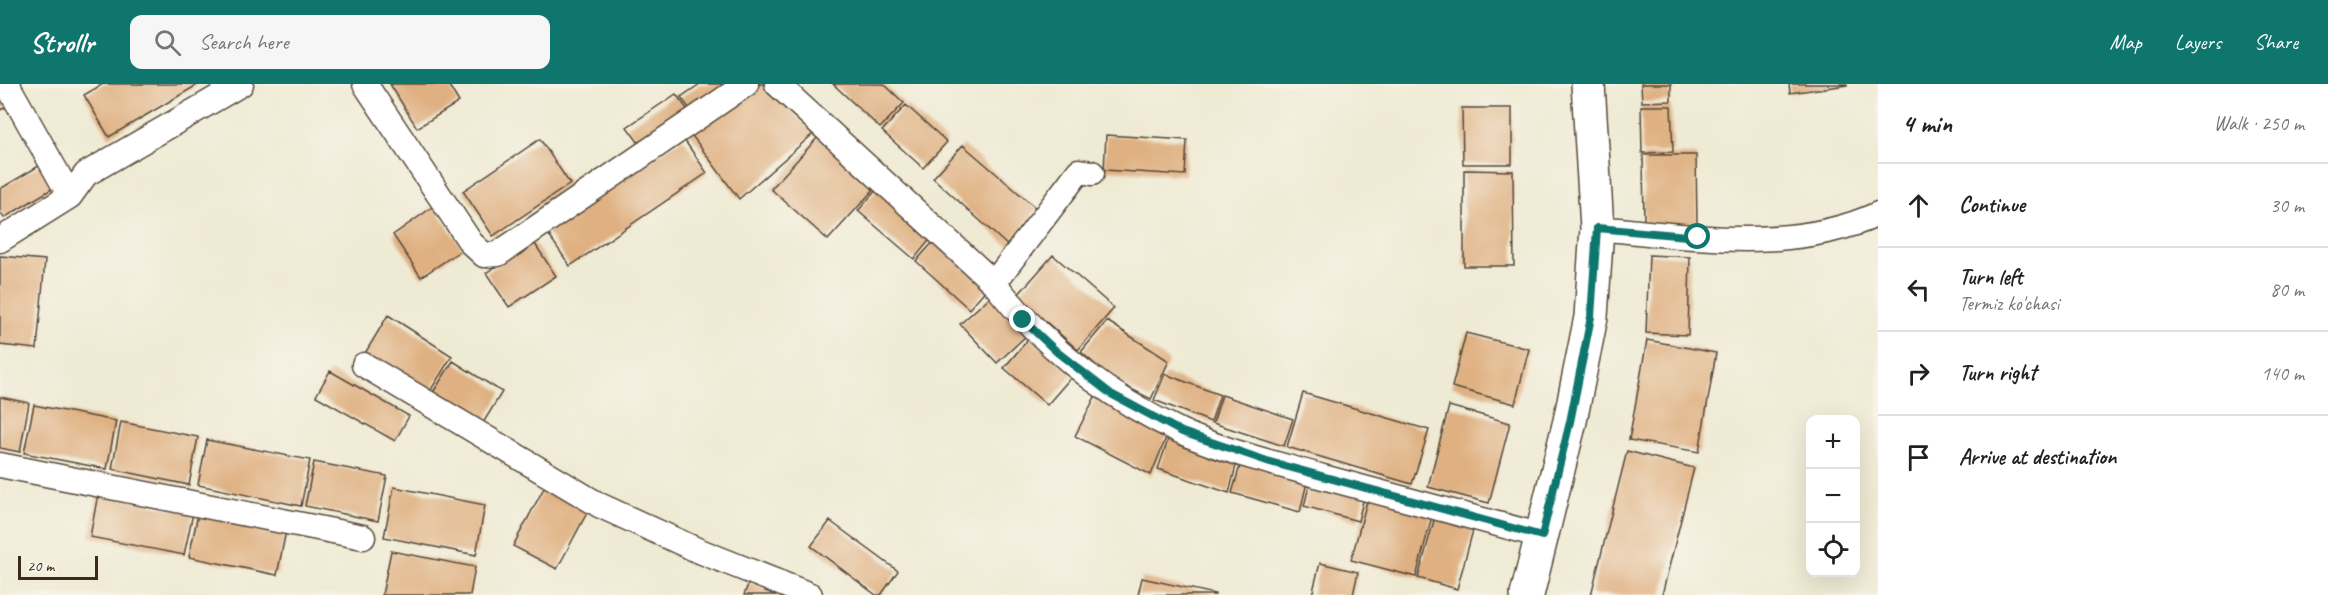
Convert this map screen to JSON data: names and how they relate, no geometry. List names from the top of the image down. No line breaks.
{"scale_bar":"20 m","page":{"header":"Strollr","search":"Search here","nav":["Map","Layers","Share"],"heading":["4 min","Walk · 250 m"],"list":[["Continue","30 m"],["Turn left","Termiz ko'chasi","80 m"],["Turn right","140 m"],"Arrive at destination"],"map_buttons":["+","−"],"scale":"20 m"}}
